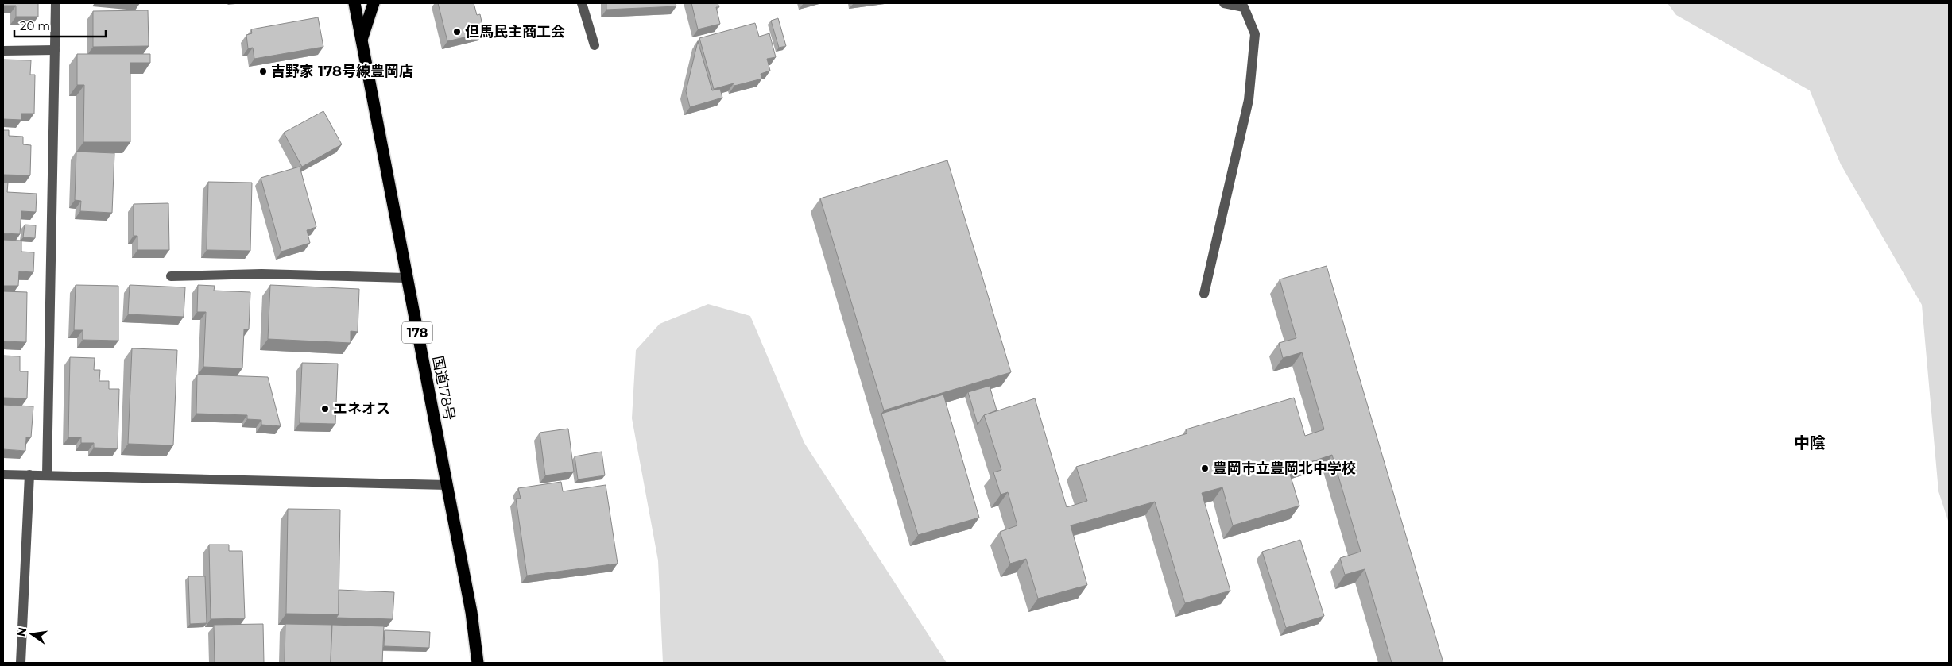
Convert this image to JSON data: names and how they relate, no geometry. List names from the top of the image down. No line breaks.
{"streets":{"highway":["178","国道178号"]},"districts":["中陰"],"places":["但馬民主商工会","吉野家 178号線豊岡店","エネオス","豊岡市立豊岡北中学校"],"scale_bar":"20 m","north":"left"}
